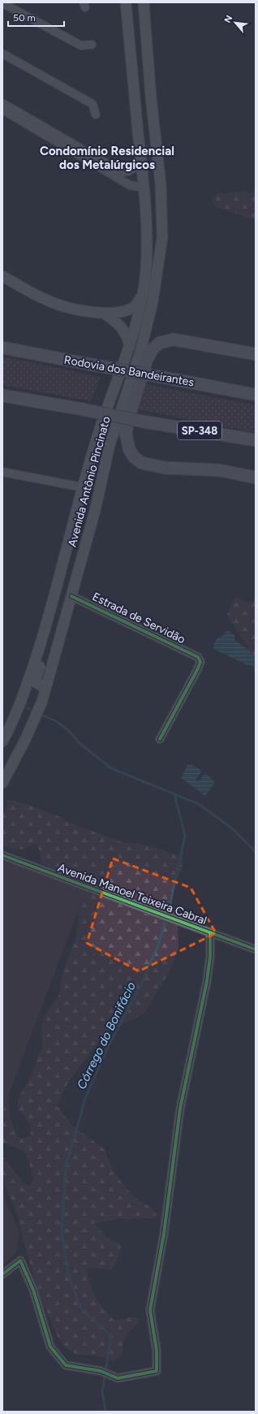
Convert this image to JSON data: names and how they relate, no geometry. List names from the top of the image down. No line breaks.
{"streets":{"highway":["Rodovia dos Bandeirantes","SP-348"],"main road":["Avenida Antônio Pincinato"],"street":["Estrada de Servidão","Avenida Manoel Teixeira Cabral"]},"crossings":[["Avenida Antônio Pincinato","Estrada de Servidão"]],"districts":["Condomínio Residencial dos Metalúrgicos"],"water":["Córrego do Bonifácio"],"scale_bar":"50 m","north":"top left"}
